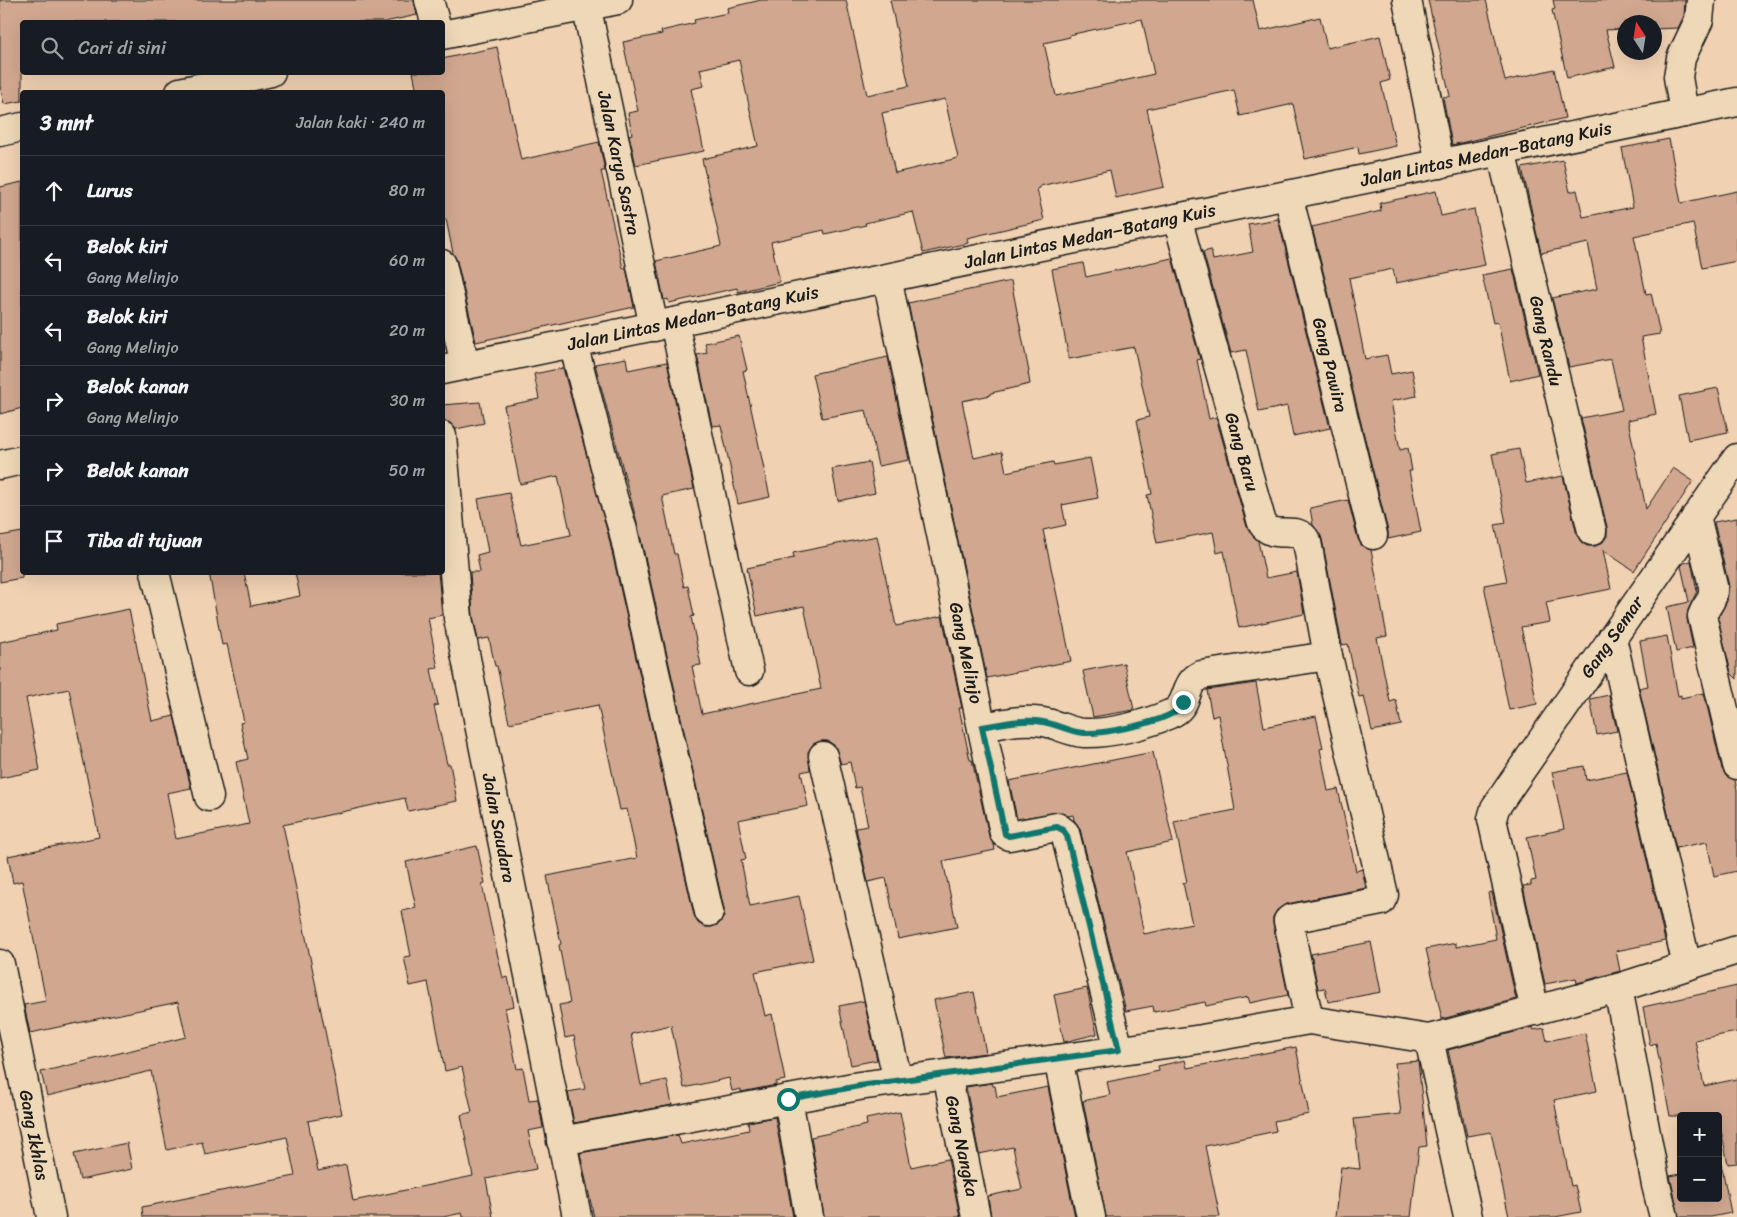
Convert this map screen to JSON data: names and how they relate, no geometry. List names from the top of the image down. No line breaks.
{"streets":{"main road":["Jalan Lintas Medan–Batang Kuis","Jalan Karya Sastra","Gang Randu","Gang Pawira","Gang Baru","Gang Semar","Gang Melinjo","Jalan Saudara","Gang Ikhlas","Gang Nangka"]},"crossings":[["Jalan Lintas Medan–Batang Kuis","Jalan Karya Sastra"],["Jalan Lintas Medan–Batang Kuis","Gang Randu"],["Jalan Lintas Medan–Batang Kuis","Gang Pawira"],["Jalan Lintas Medan–Batang Kuis","Gang Baru"],["Jalan Lintas Medan–Batang Kuis","Gang Melinjo"]],"north":"top","page":{"search":"Cari di sini","heading":["3 mnt","Jalan kaki · 240 m"],"list":[["Lurus","80 m"],["Belok kiri","Gang Melinjo","60 m"],["Belok kiri","Gang Melinjo","20 m"],["Belok kanan","Gang Melinjo","30 m"],["Belok kanan","50 m"],"Tiba di tujuan"],"map_buttons":["+","−"]}}
